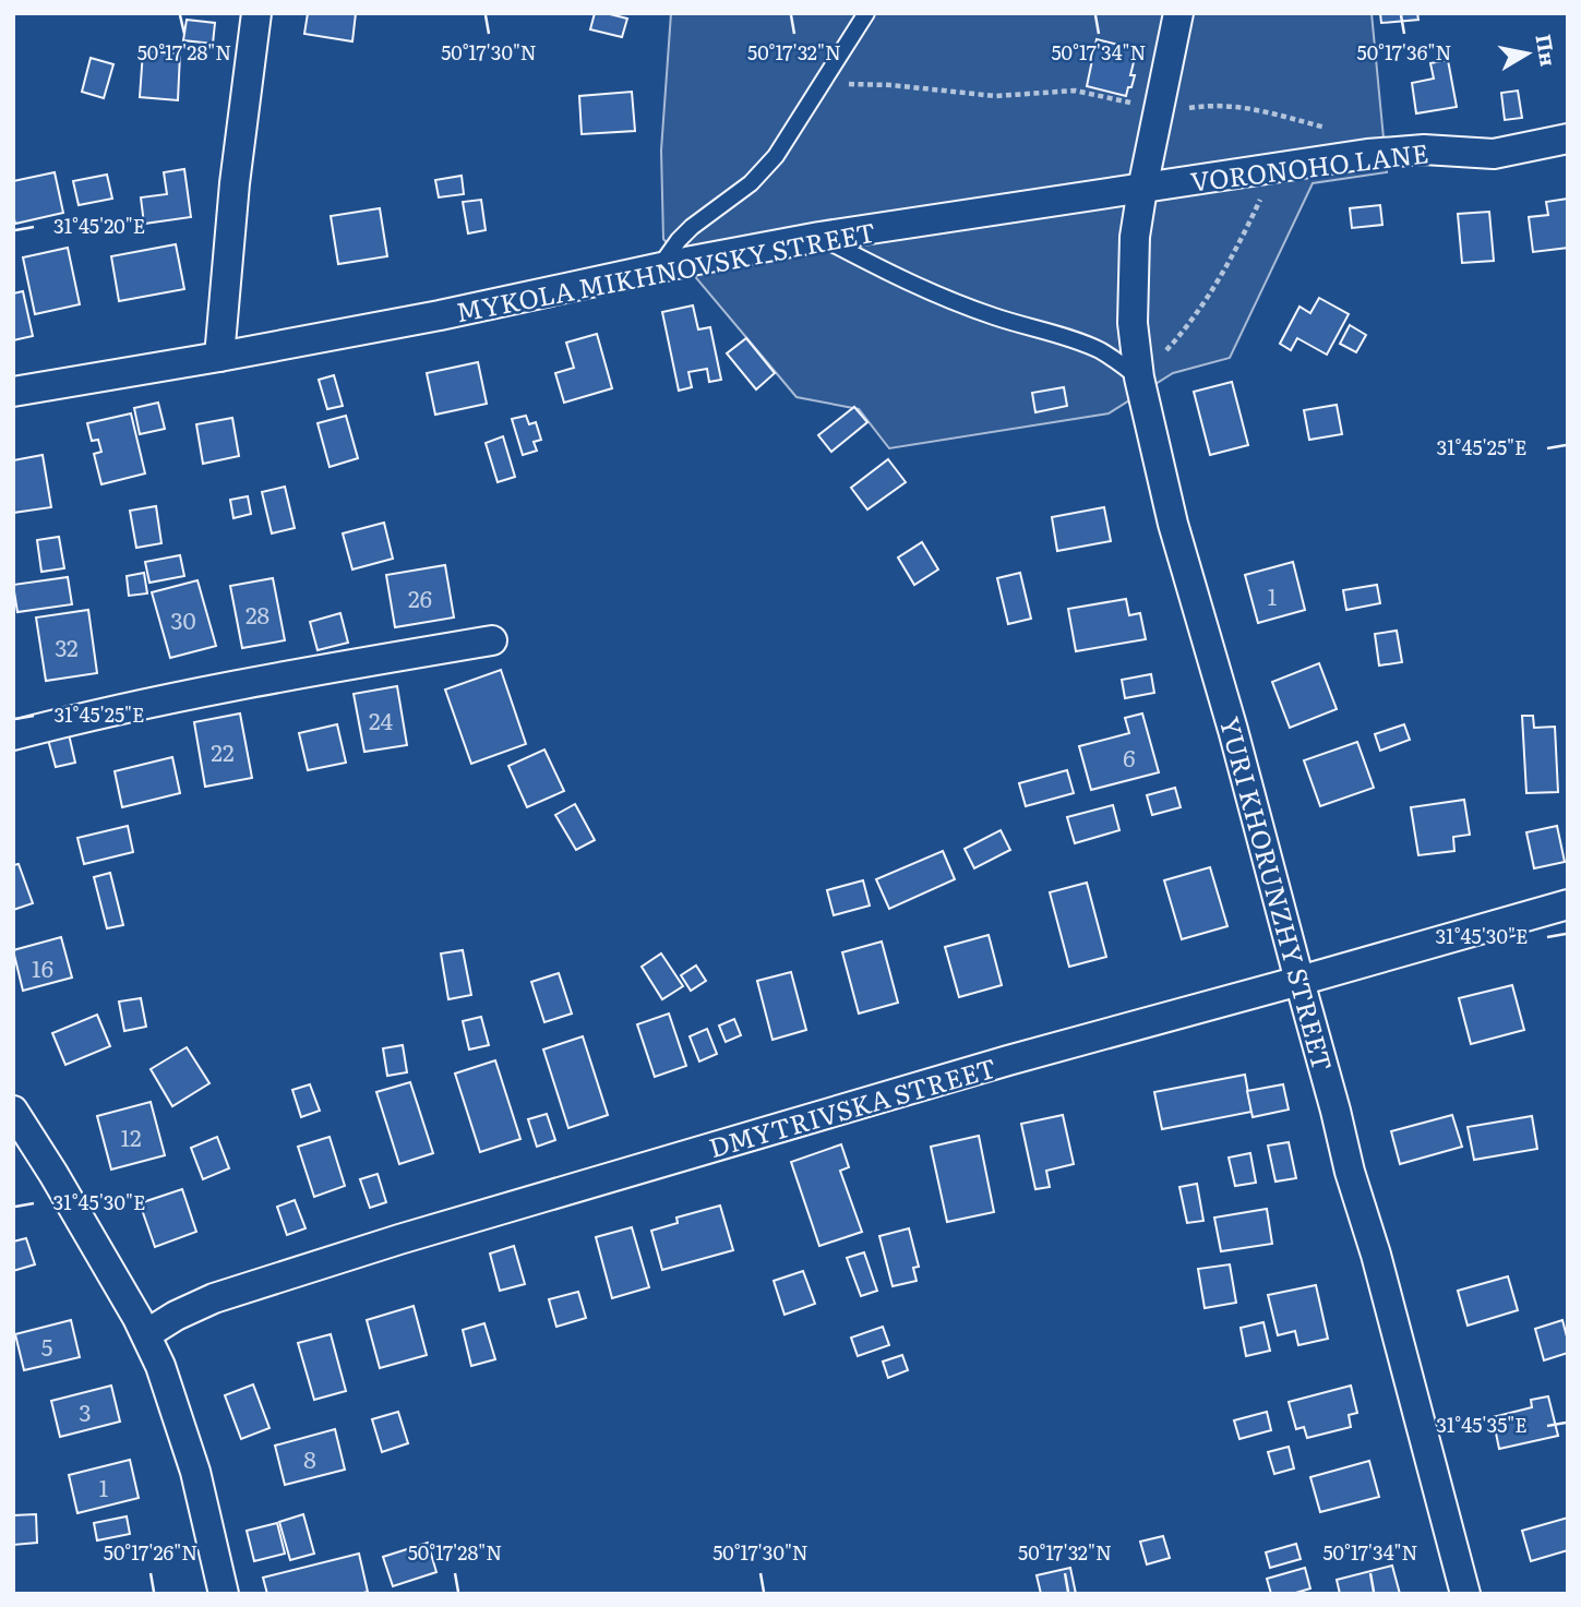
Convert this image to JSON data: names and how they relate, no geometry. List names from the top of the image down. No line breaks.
{"streets":{"street":["VORONOHO LANE","MYKOLA MIKHNOVSKY STREET","YURI KHORUNZHY STREET","DMYTRIVSKA STREET"]},"crossings":[["VORONOHO LANE","MYKOLA MIKHNOVSKY STREET"],["VORONOHO LANE","YURI KHORUNZHY STREET"],["MYKOLA MIKHNOVSKY STREET","YURI KHORUNZHY STREET"],["YURI KHORUNZHY STREET","DMYTRIVSKA STREET"]],"house_numbers":["1","26","28","30","32","24","22","6","16","12","5","3","8","1"],"north":"right","coordinates":["50°17'28\"N","50°17'30\"N","50°17'32\"N","50°17'34\"N","50°17'36\"N","31°45'20\"E","31°45'25\"E","31°45'30\"E","31°45'35\"E","50°17'26\"N"]}
